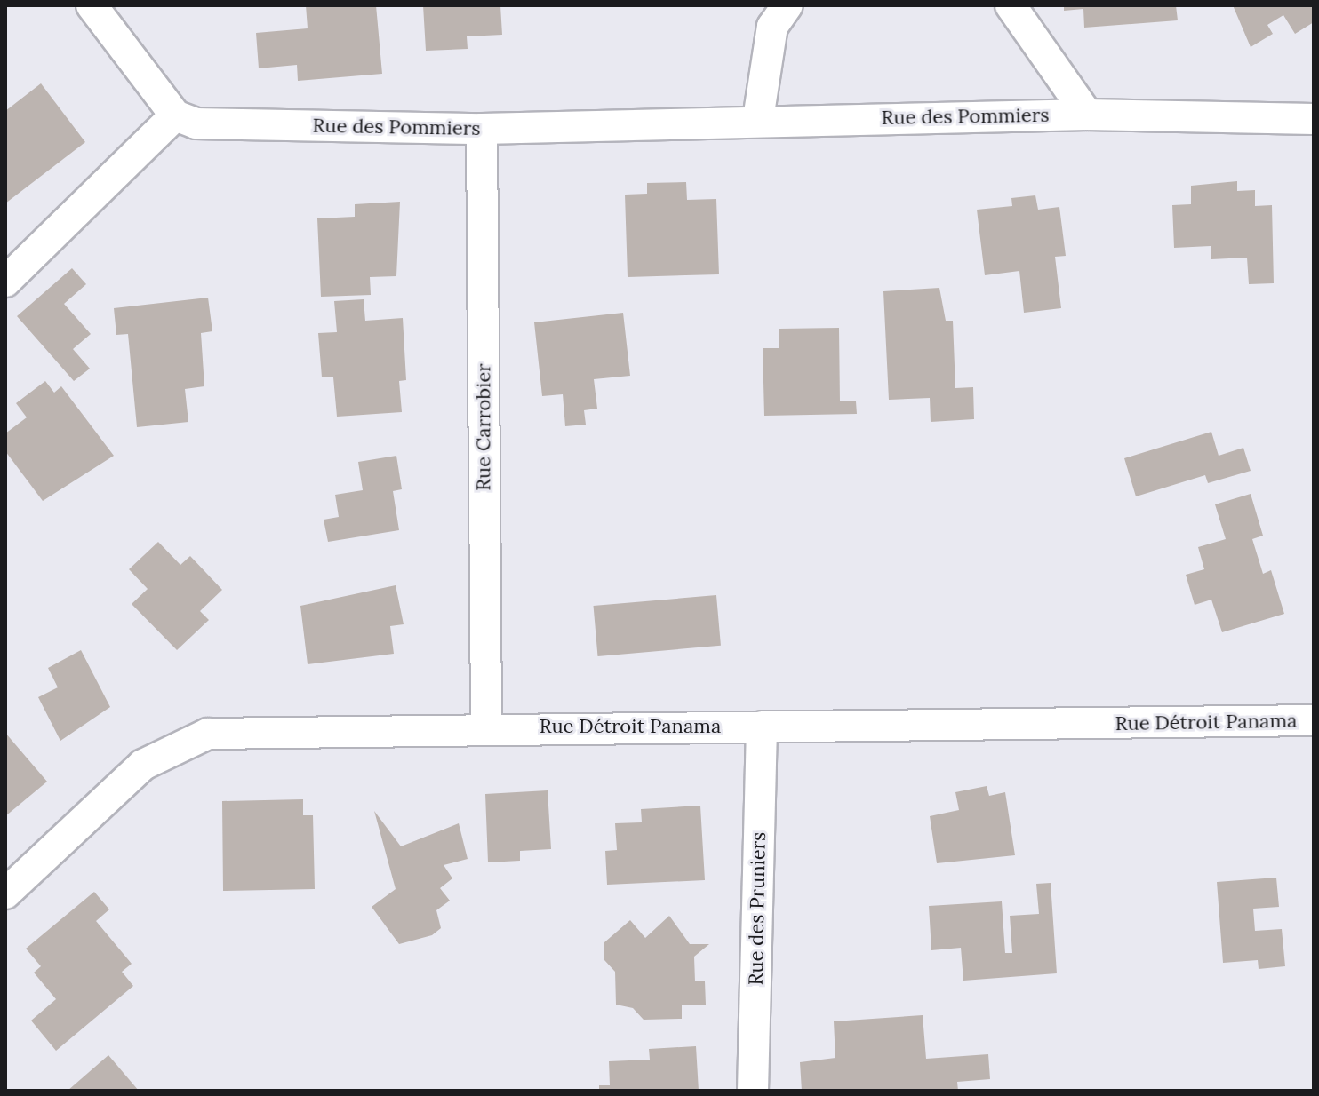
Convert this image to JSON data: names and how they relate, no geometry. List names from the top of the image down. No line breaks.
{"streets":{"street":["Rue des Pommiers","Rue Carrobier","Rue Détroit Panama","Rue des Pruniers"]},"crossings":[["Rue des Pommiers","Rue Carrobier"],["Rue Carrobier","Rue Détroit Panama"],["Rue Détroit Panama","Rue des Pruniers"]]}
